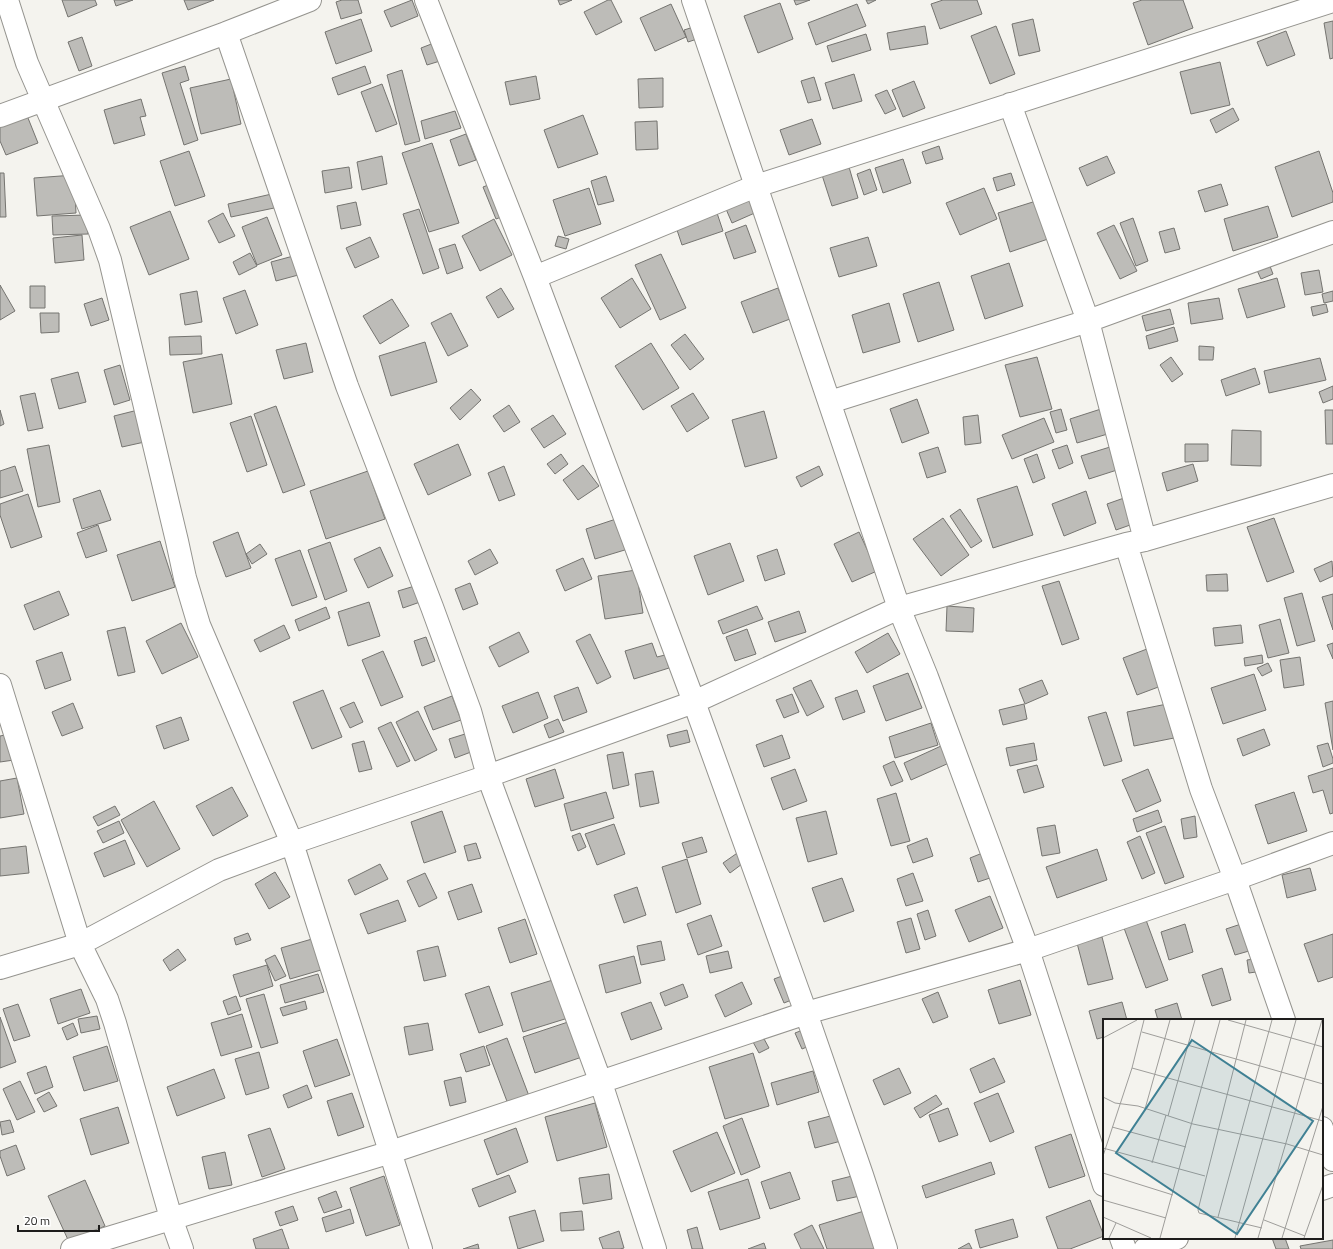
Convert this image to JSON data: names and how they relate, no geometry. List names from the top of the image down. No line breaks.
{"scale_bar":"20 m"}
